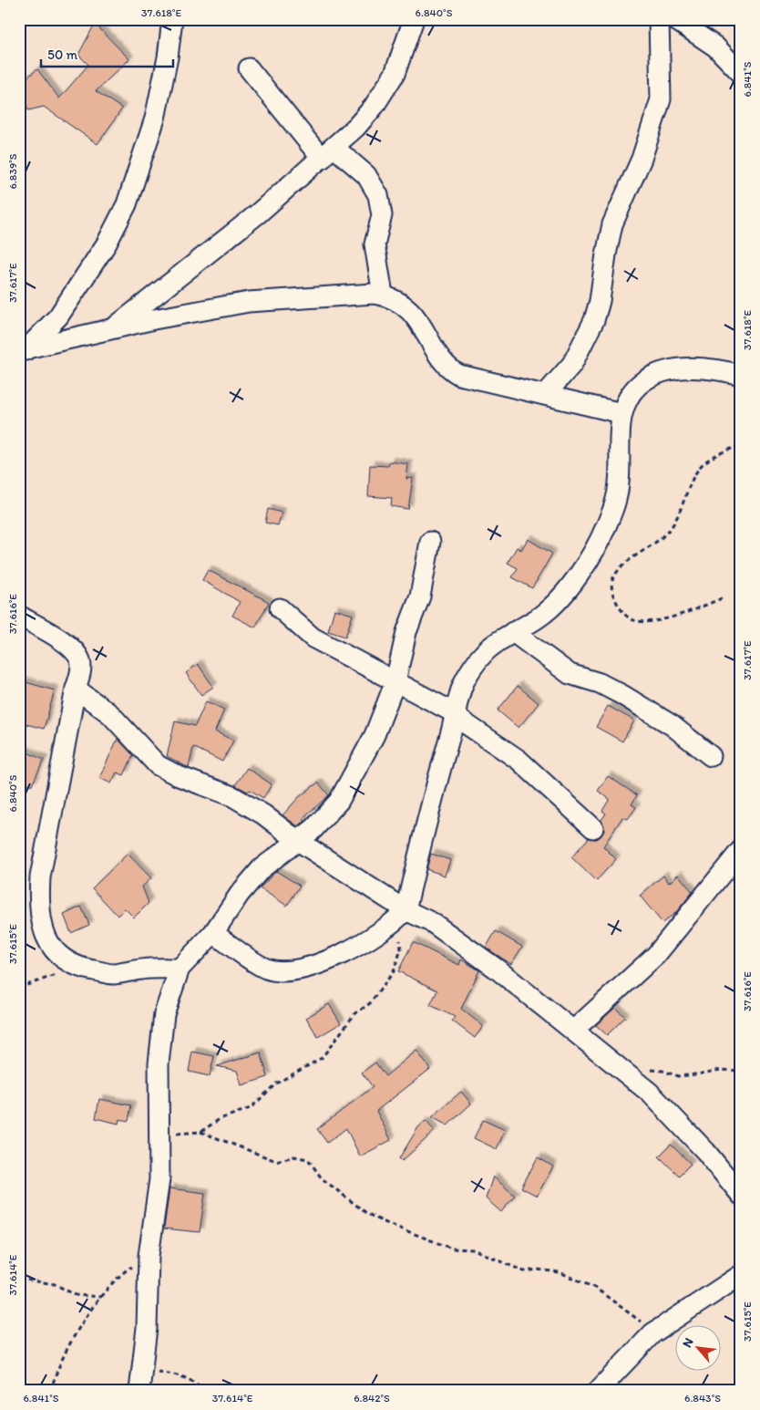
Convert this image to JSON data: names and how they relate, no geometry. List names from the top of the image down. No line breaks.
{"scale_bar":"50 m","north":"top left","coordinates":["37.618°E","6.840°S","6.841°S","6.839°S","37.617°E","37.616°E","37.615°E","37.614°E","6.842°S","6.843°S"]}
